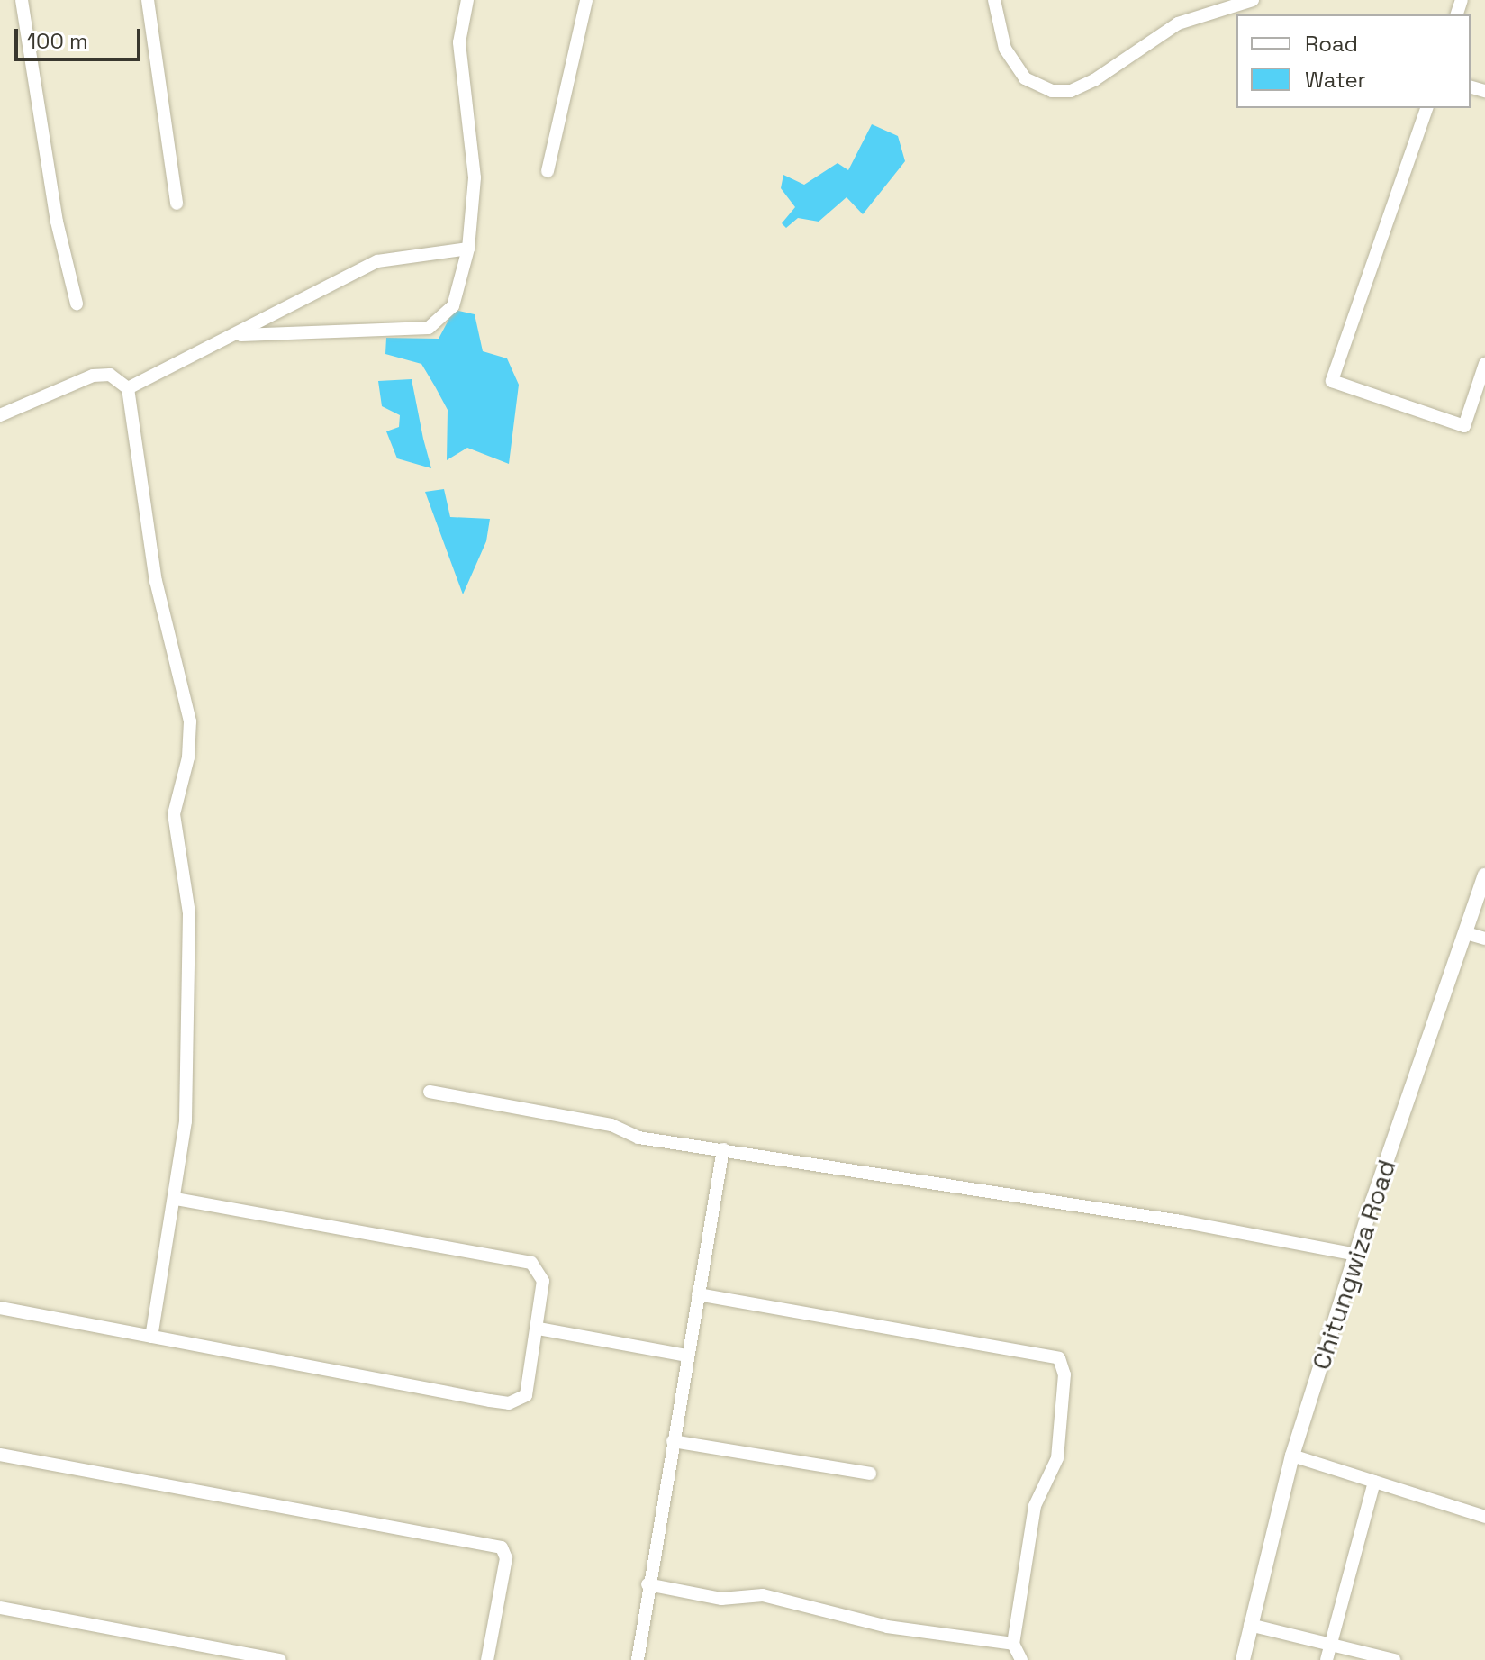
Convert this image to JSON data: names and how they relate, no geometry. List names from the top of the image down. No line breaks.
{"streets":{"main road":["Chitungwiza Road"]},"legend":["Road","Water"],"scale_bar":"100 m"}
